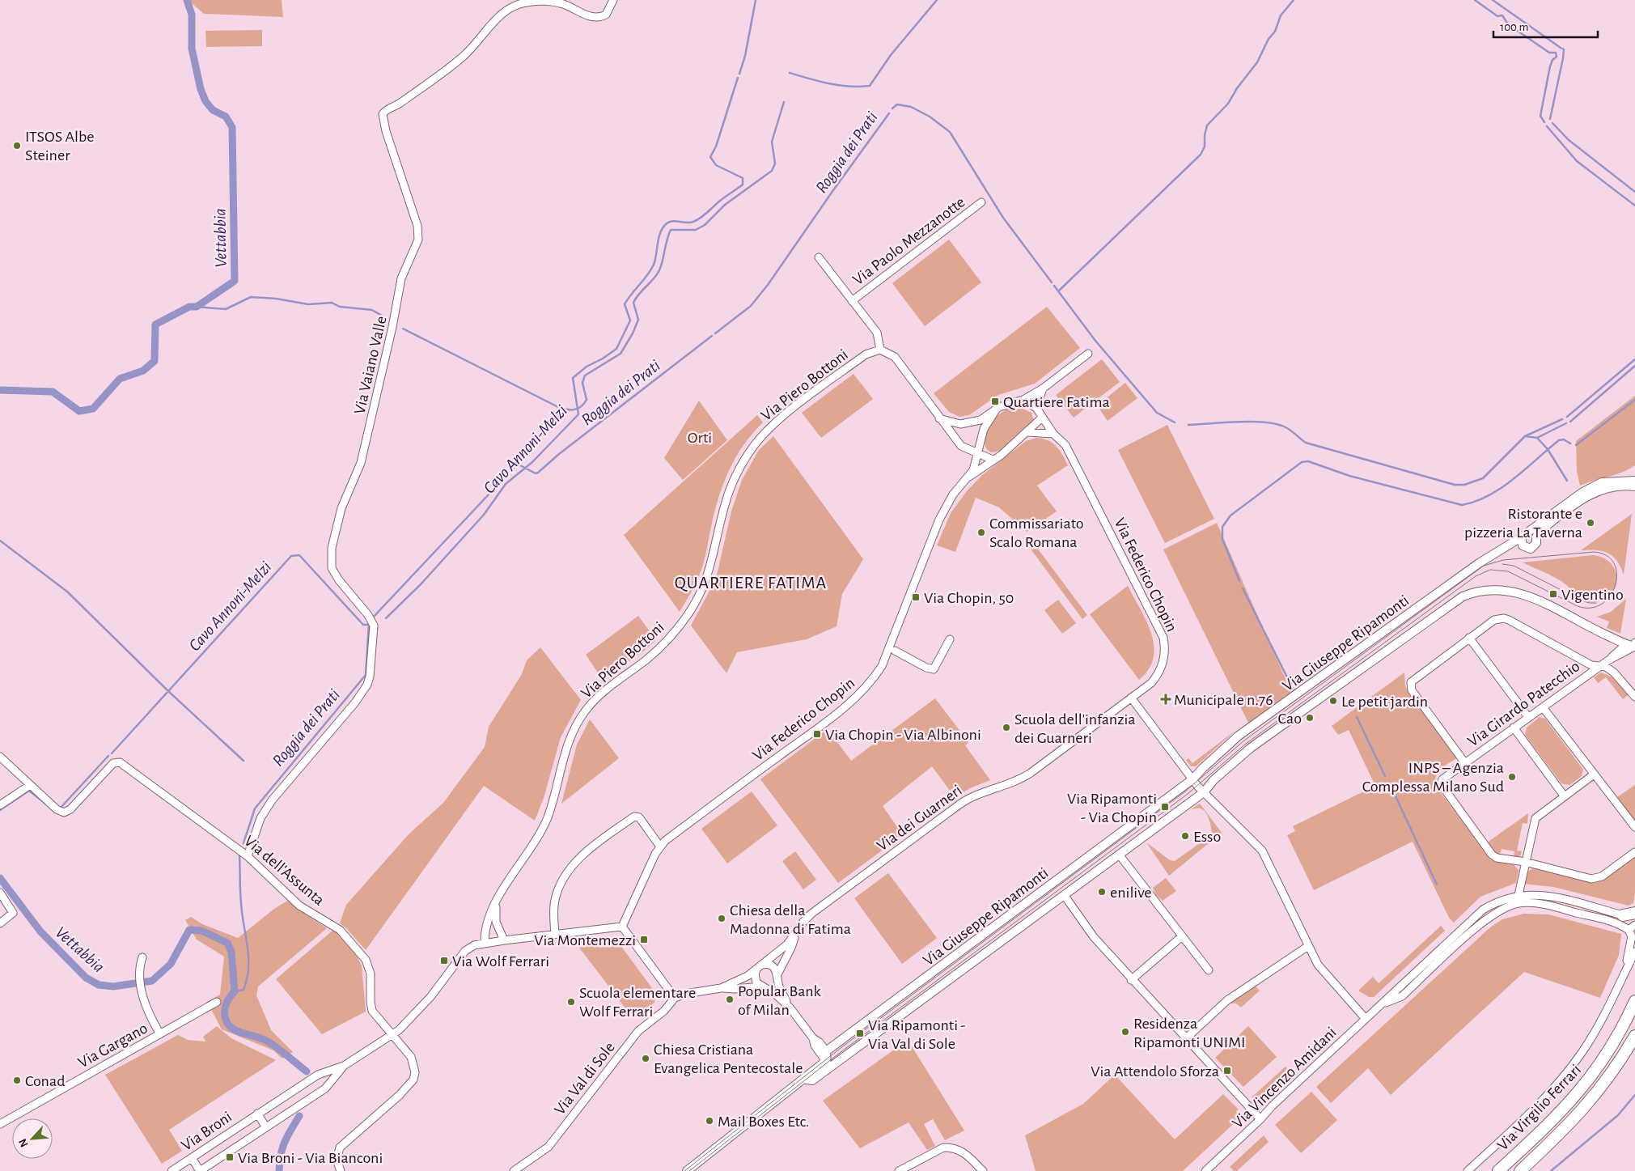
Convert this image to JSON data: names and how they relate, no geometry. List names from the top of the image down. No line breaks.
{"streets":{"main road":["Via Virgilio Ferrari"],"street":["Via Paolo Mezzanotte","Via Vaiano Valle","Via Piero Bottoni","Via Federico Chopin","Via Giuseppe Ripamonti","Via Girardo Patecchio","Via dei Guarneri","Via dell'Assunta","Via Gargano","Via Vincenzo Amidani","Via Val di Sole","Via Broni"]},"crossings":[["Via Vaiano Valle","Via dell'Assunta"],["Via Piero Bottoni","Via Broni"],["Via Federico Chopin","Via dei Guarneri"],["Via Federico Chopin","Via Broni"],["Via Giuseppe Ripamonti","Via Girardo Patecchio"],["Via dell'Assunta","Via Broni"]],"districts":["QUARTIERE FATIMA"],"water":["Roggia dei Prati","Vettabbia","Cavo Annoni-Melzi"],"parks":["Orti"],"places":{"other":["ITSOS Albe Steiner","Ristorante e pizzeria La Taverna","Commissariato Scalo Romana","Le petit jardin","Cao","Scuola dell'infanzia dei Guarneri","INPS – Agenzia Complessa Milano Sud","Esso","enilive","Chiesa della Madonna di Fatima","Popular Bank of Milan","Scuola elementare Wolf Ferrari","Residenza Ripamonti UNIMI","Chiesa Cristiana Evangelica Pentecostale","Conad","Mail Boxes Etc."],"transit":["Quartiere Fatima","Vigentino","Via Chopin, 50","Via Chopin - Via Albinoni","Via Ripamonti - Via Chopin","Via Montemezzi","Via Wolf Ferrari","Via Ripamonti - Via Val di Sole","Via Attendolo Sforza","Via Broni - Via Bianconi"],"health":["Municipale n.76"]},"scale_bar":"100 m","north":"bottom left"}
